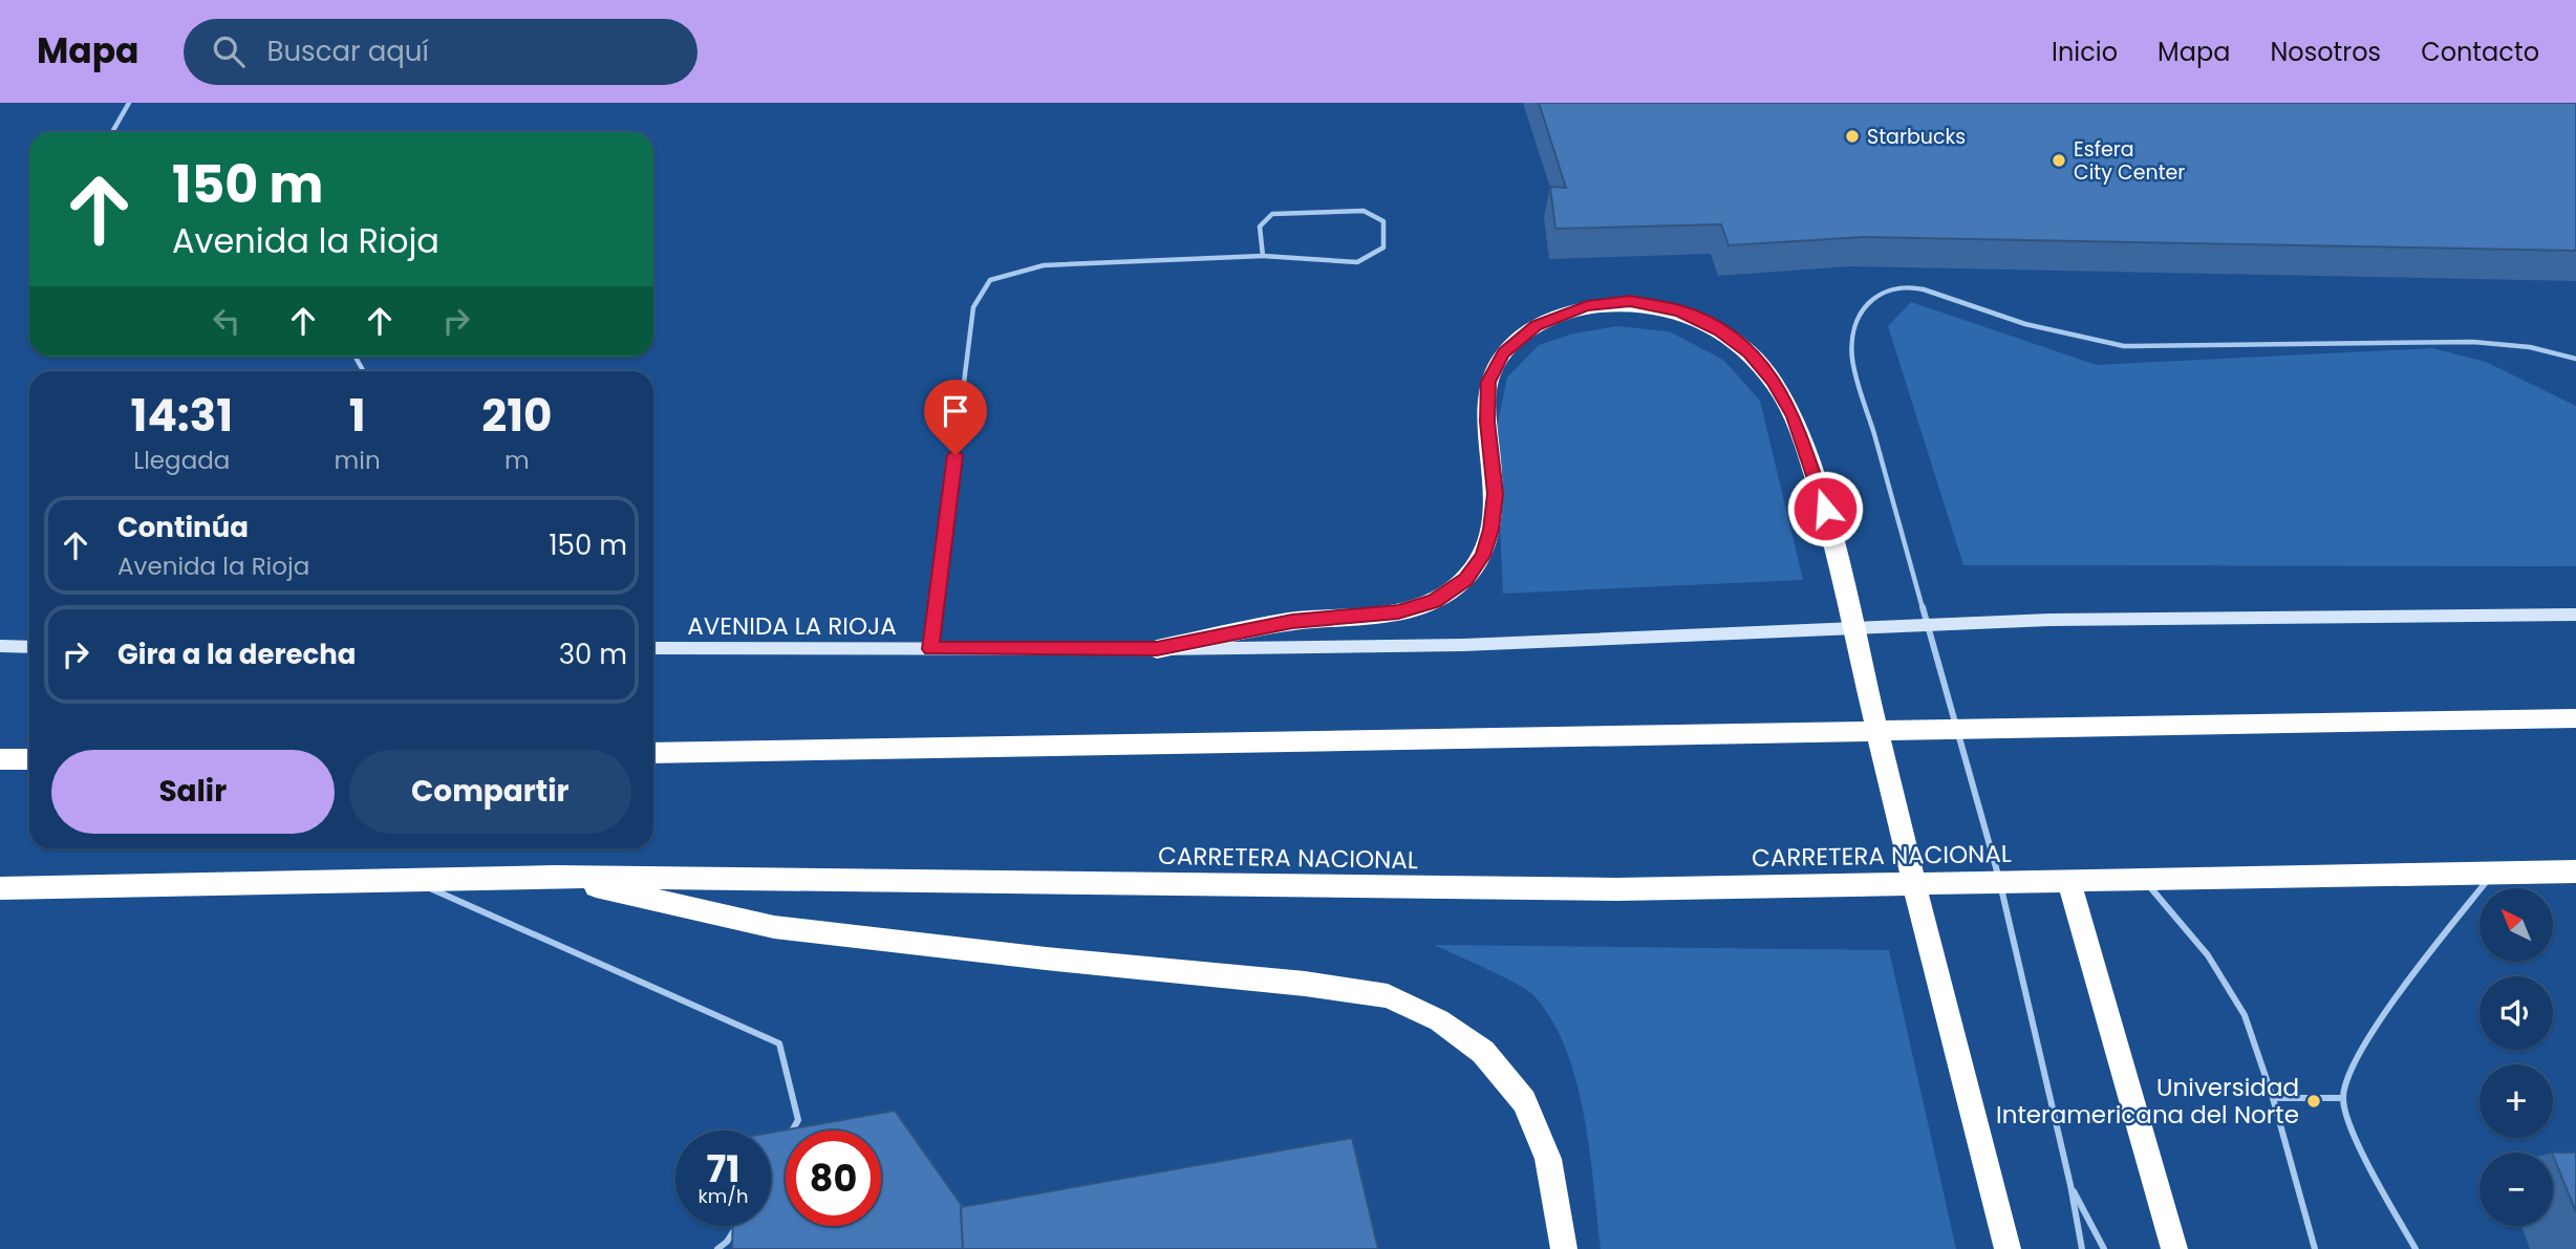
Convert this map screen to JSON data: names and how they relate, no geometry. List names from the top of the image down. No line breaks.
{"streets":{"highway":["CARRETERA NACIONAL"],"street":["AVENIDA LA RIOJA"]},"places":["Starbucks","Esfera City Center","Universidad Interamericana del Norte"],"north":"top left","page":{"header":"Mapa","search":"Buscar aquí","nav":["Inicio","Mapa","Nosotros","Contacto"],"turn":["150 m","Avenida la Rioja"],"eta":["14:31","Llegada","1","min","210","m"],"list":[{"name":"Continúa","note":"Avenida la Rioja","value":"150 m"},{"name":"Gira a la derecha","value":"30 m"}],"buttons":["Salir","Compartir"],"map_buttons":["+","−"],"speed":"71 km/h","limit":"80"}}
